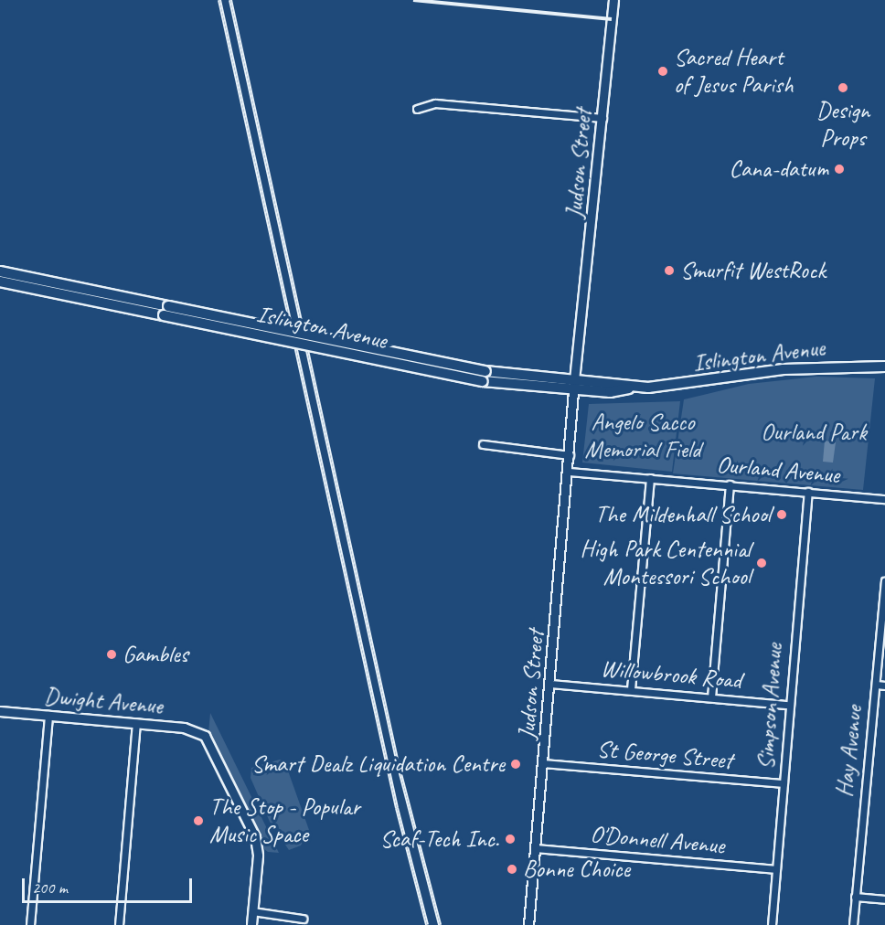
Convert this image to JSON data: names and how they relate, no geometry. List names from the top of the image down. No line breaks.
{"streets":{"main road":["Islington Avenue"],"street":["Judson Street","Ourland Avenue","Willowbrook Road","Dwight Avenue","Simpson Avenue","Hay Avenue","St George Street","O'Donnell Avenue"]},"crossings":[["Judson Street","Islington Avenue"],["Judson Street","Ourland Avenue"],["Judson Street","Willowbrook Road"],["Judson Street","St George Street"],["Judson Street","O'Donnell Avenue"],["Ourland Avenue","Simpson Avenue"],["Willowbrook Road","Simpson Avenue"],["Simpson Avenue","St George Street"],["Simpson Avenue","O'Donnell Avenue"]],"parks":["Angelo Sacco Memorial Field","Ourland Park"],"places":["Sacred Heart of Jesus Parish","Design Props","Cana-datum","Smurfit WestRock","The Mildenhall School","High Park Centennial Montessori School","Gambles","Smart Dealz Liquidation Centre","The Stop - Popular Music Space","Scaf-Tech Inc.","Bonne Choice"],"scale_bar":"200 m"}
